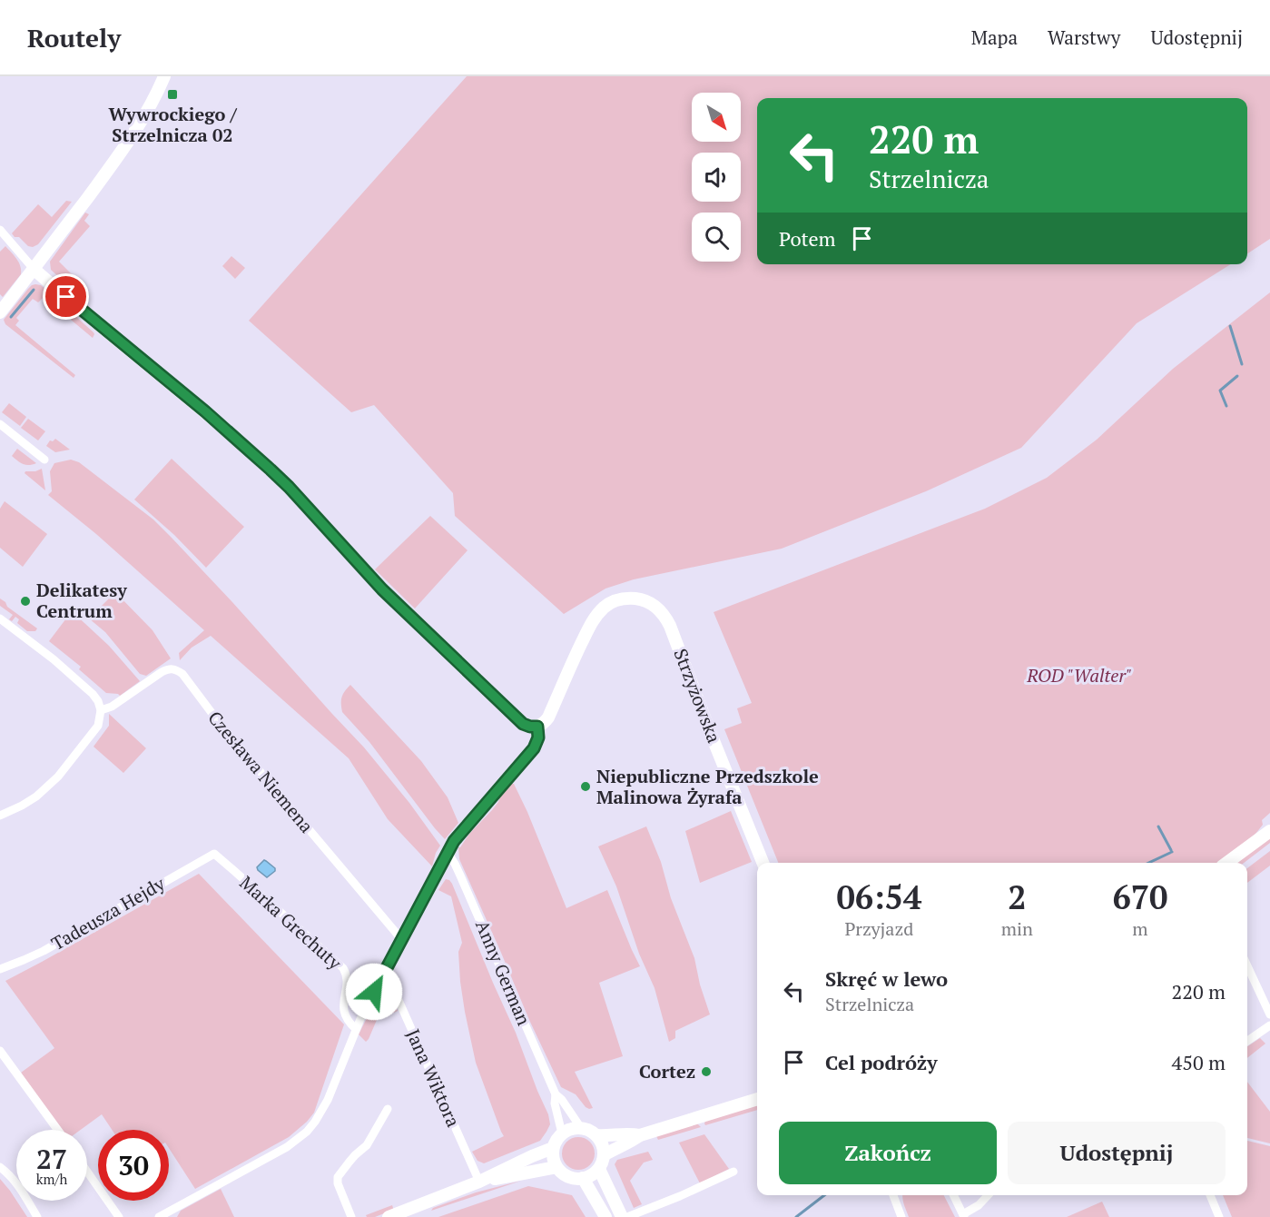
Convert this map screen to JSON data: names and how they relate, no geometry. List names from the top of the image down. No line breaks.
{"streets":{"street":["Strzyżowska","Czesława Niemena","Tadeusza Hejdy","Marka Grechuty","Anny German","Jana Wiktora"]},"crossings":[["Tadeusza Hejdy","Marka Grechuty"]],"parks":["ROD \"Walter\""],"places":{"transit":["Wywrockiego / Strzelnicza 02"],"other":["Delikatesy Centrum","Niepubliczne Przedszkole Malinowa Żyrafa","Cortez"]},"north":"bottom right","page":{"header":"Routely","nav":["Mapa","Warstwy","Udostępnij"],"turn":["220 m","Strzelnicza"],"then":"Potem","eta":["06:54","Przyjazd","2","min","670","m"],"list":[{"name":"Skręć w lewo","note":"Strzelnicza","value":"220 m"},{"name":"Cel podróży","value":"450 m"}],"buttons":["Zakończ","Udostępnij"],"speed":"27 km/h","limit":"30"}}
